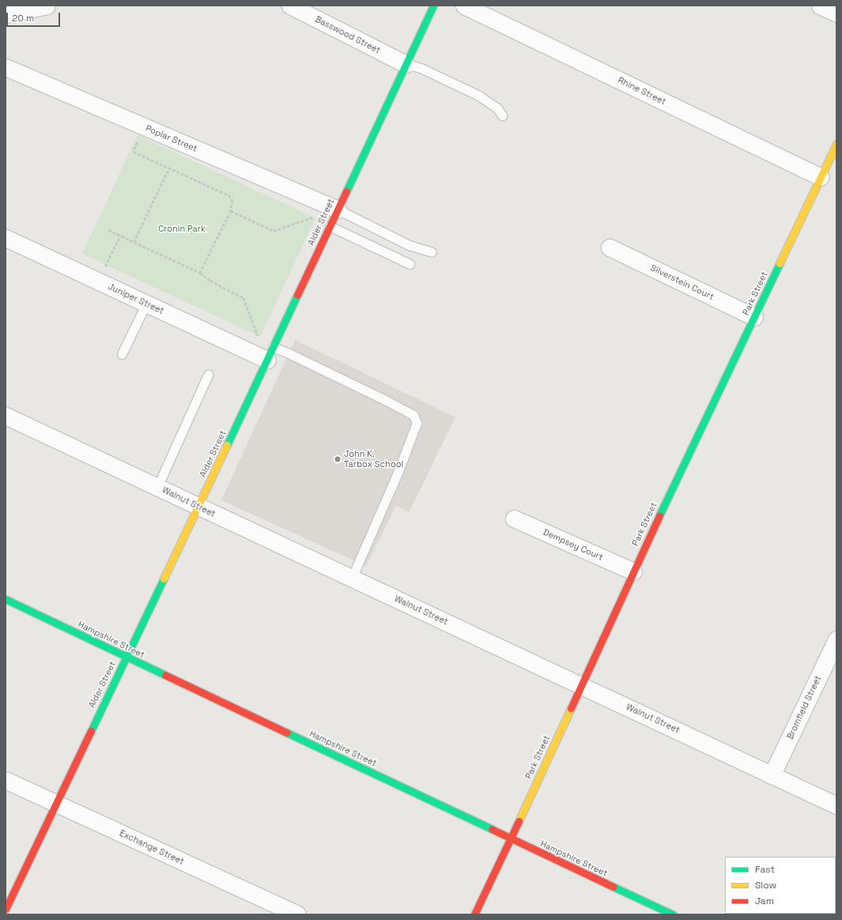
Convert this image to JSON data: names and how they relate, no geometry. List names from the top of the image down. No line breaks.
{"streets":{"street":["Basswood Street","Rhine Street","Poplar Street","Alder Street","Silverstein Court","Park Street","Juniper Street","Walnut Street","Dempsey Court","Hampshire Street","Bromfield Street","Exchange Street"]},"crossings":[["Basswood Street","Alder Street"],["Rhine Street","Park Street"],["Poplar Street","Alder Street"],["Alder Street","Juniper Street"],["Alder Street","Walnut Street"],["Alder Street","Hampshire Street"],["Alder Street","Exchange Street"],["Silverstein Court","Park Street"],["Park Street","Walnut Street"],["Park Street","Dempsey Court"],["Park Street","Hampshire Street"],["Walnut Street","Bromfield Street"]],"parks":["Cronin Park"],"places":["John K. Tarbox School"],"legend":["Fast","Slow","Jam"],"scale_bar":"20 m"}
